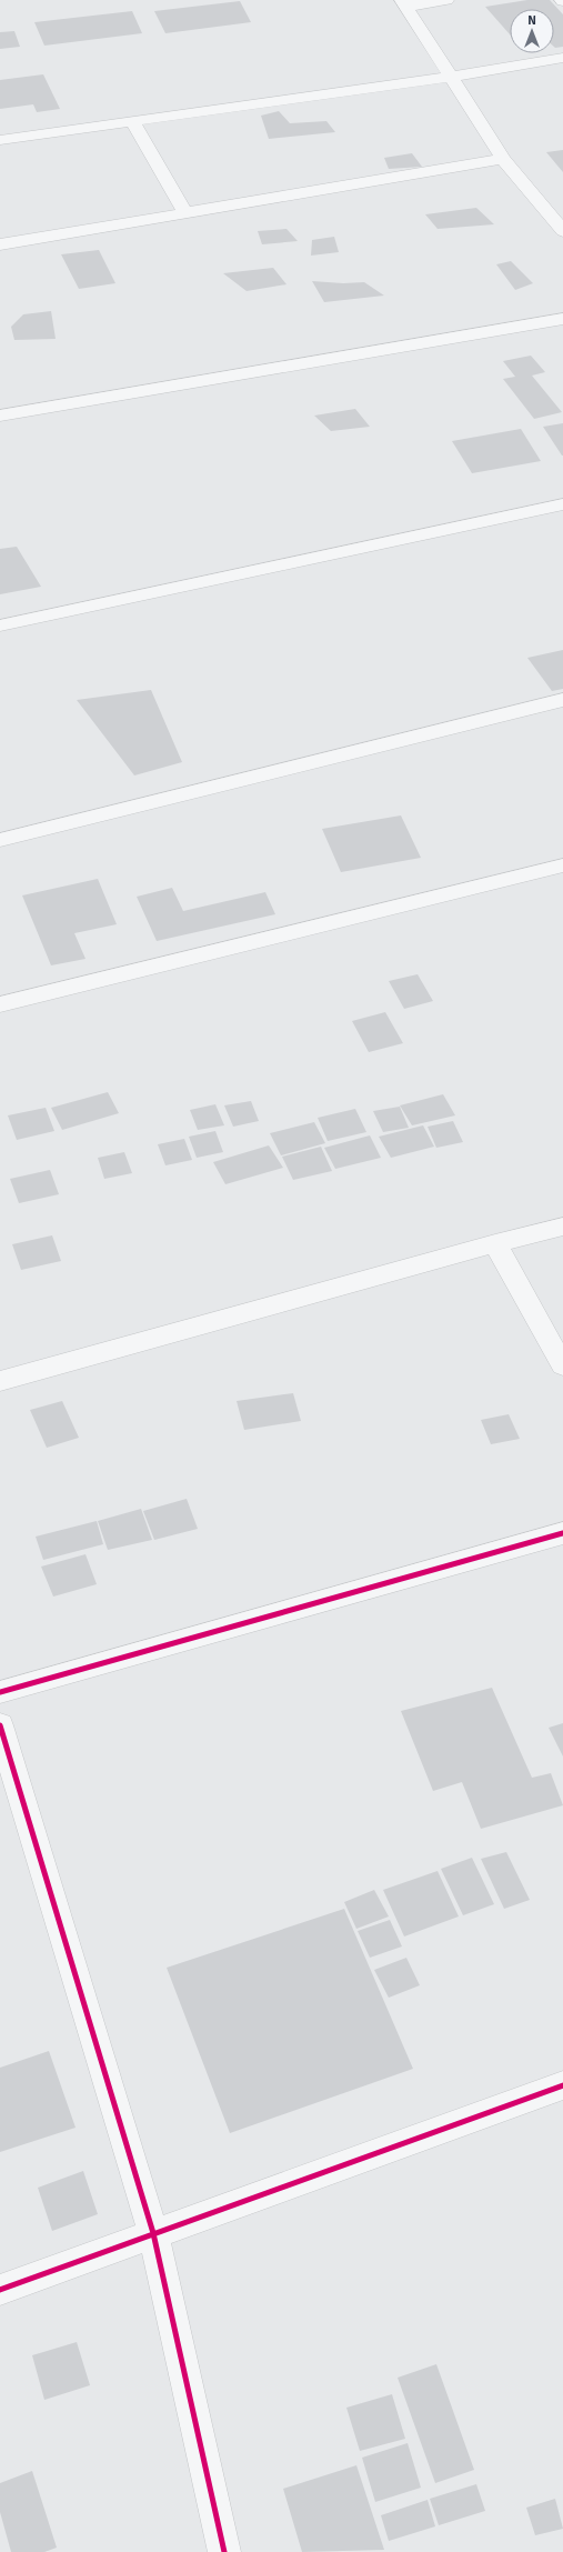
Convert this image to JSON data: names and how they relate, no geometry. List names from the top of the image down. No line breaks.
{"north":"top"}
